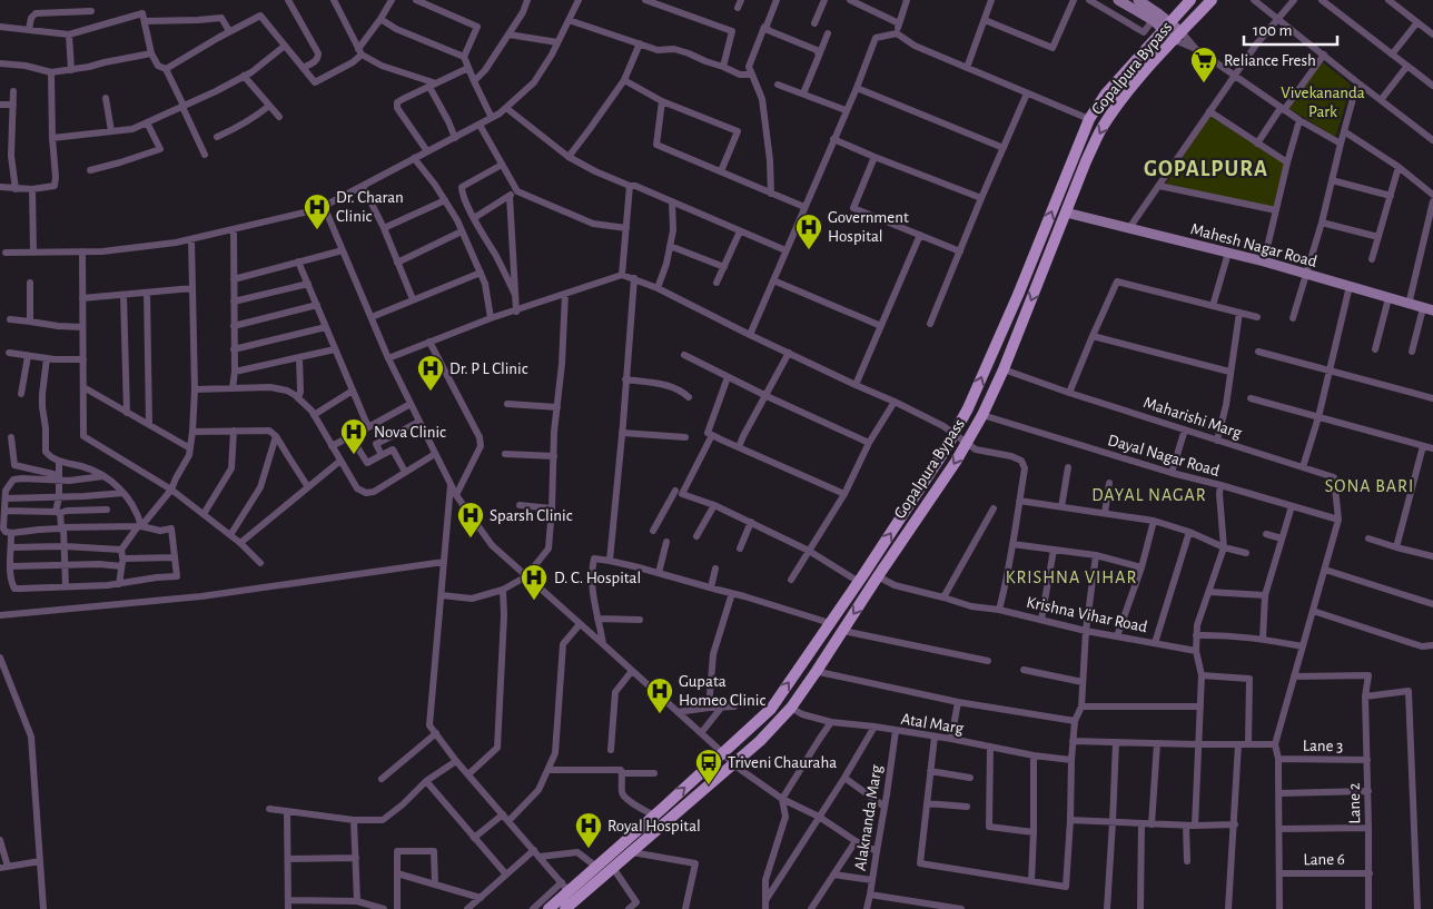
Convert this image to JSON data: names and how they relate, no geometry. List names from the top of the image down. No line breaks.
{"streets":{"main road":["Gopalpura Bypass"],"street":["Mahesh Nagar Road","Maharishi Marg","Dayal Nagar Road","Krishna Vihar Road","Atal Marg","Lane 3","Lane 2","Alaknanda Marg","Lane 6"]},"crossings":[["Gopalpura Bypass","Mahesh Nagar Road"],["Gopalpura Bypass","Maharishi Marg"],["Gopalpura Bypass","Dayal Nagar Road"],["Gopalpura Bypass","Krishna Vihar Road"],["Gopalpura Bypass","Atal Marg"],["Maharishi Marg","Dayal Nagar Road"],["Atal Marg","Alaknanda Marg"],["Lane 3","Lane 2"],["Lane 2","Lane 6"]],"districts":["GOPALPURA","SONA BARI","DAYAL NAGAR","KRISHNA VIHAR"],"parks":["Vivekananda Park"],"places":{"supermarket":["Reliance Fresh"],"hospital":["Dr. Charan Clinic","Government Hospital","Dr. P L Clinic","Nova Clinic","Sparsh Clinic","D. C. Hospital","Gupata Homeo Clinic","Royal Hospital"],"bus stop":["Triveni Chauraha"]},"scale_bar":"100 m"}
